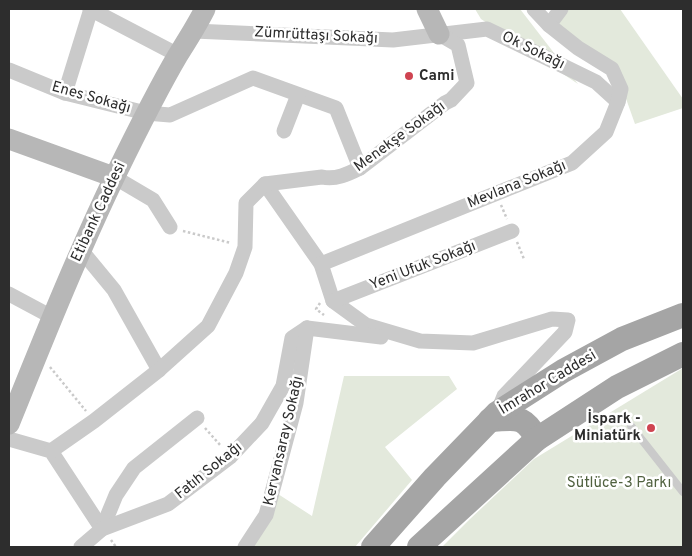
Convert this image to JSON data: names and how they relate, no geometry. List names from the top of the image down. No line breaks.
{"streets":{"main road":["Etibank Caddesi","İmrahor Caddesi"],"street":["Zümrüttaşı Sokağı","Ok Sokağı","Enes Sokağı","Menekşe Sokağı","Mevlana Sokağı","Yeni Ufuk Sokağı","Kervansaray Sokağı","Fatıh Sokağı"]},"crossings":[["Zümrüttaşı Sokağı","Ok Sokağı"],["Zümrüttaşı Sokağı","Menekşe Sokağı"],["Zümrüttaşı Sokağı","Etibank Caddesi"],["Ok Sokağı","Menekşe Sokağı"],["Ok Sokağı","Mevlana Sokağı"],["Enes Sokağı","Menekşe Sokağı"],["Enes Sokağı","Etibank Caddesi"],["Kervansaray Sokağı","Fatıh Sokağı"]],"parks":["Sütlüce-3 Parkı"],"places":["Cami","İspark - Miniatürk"]}
